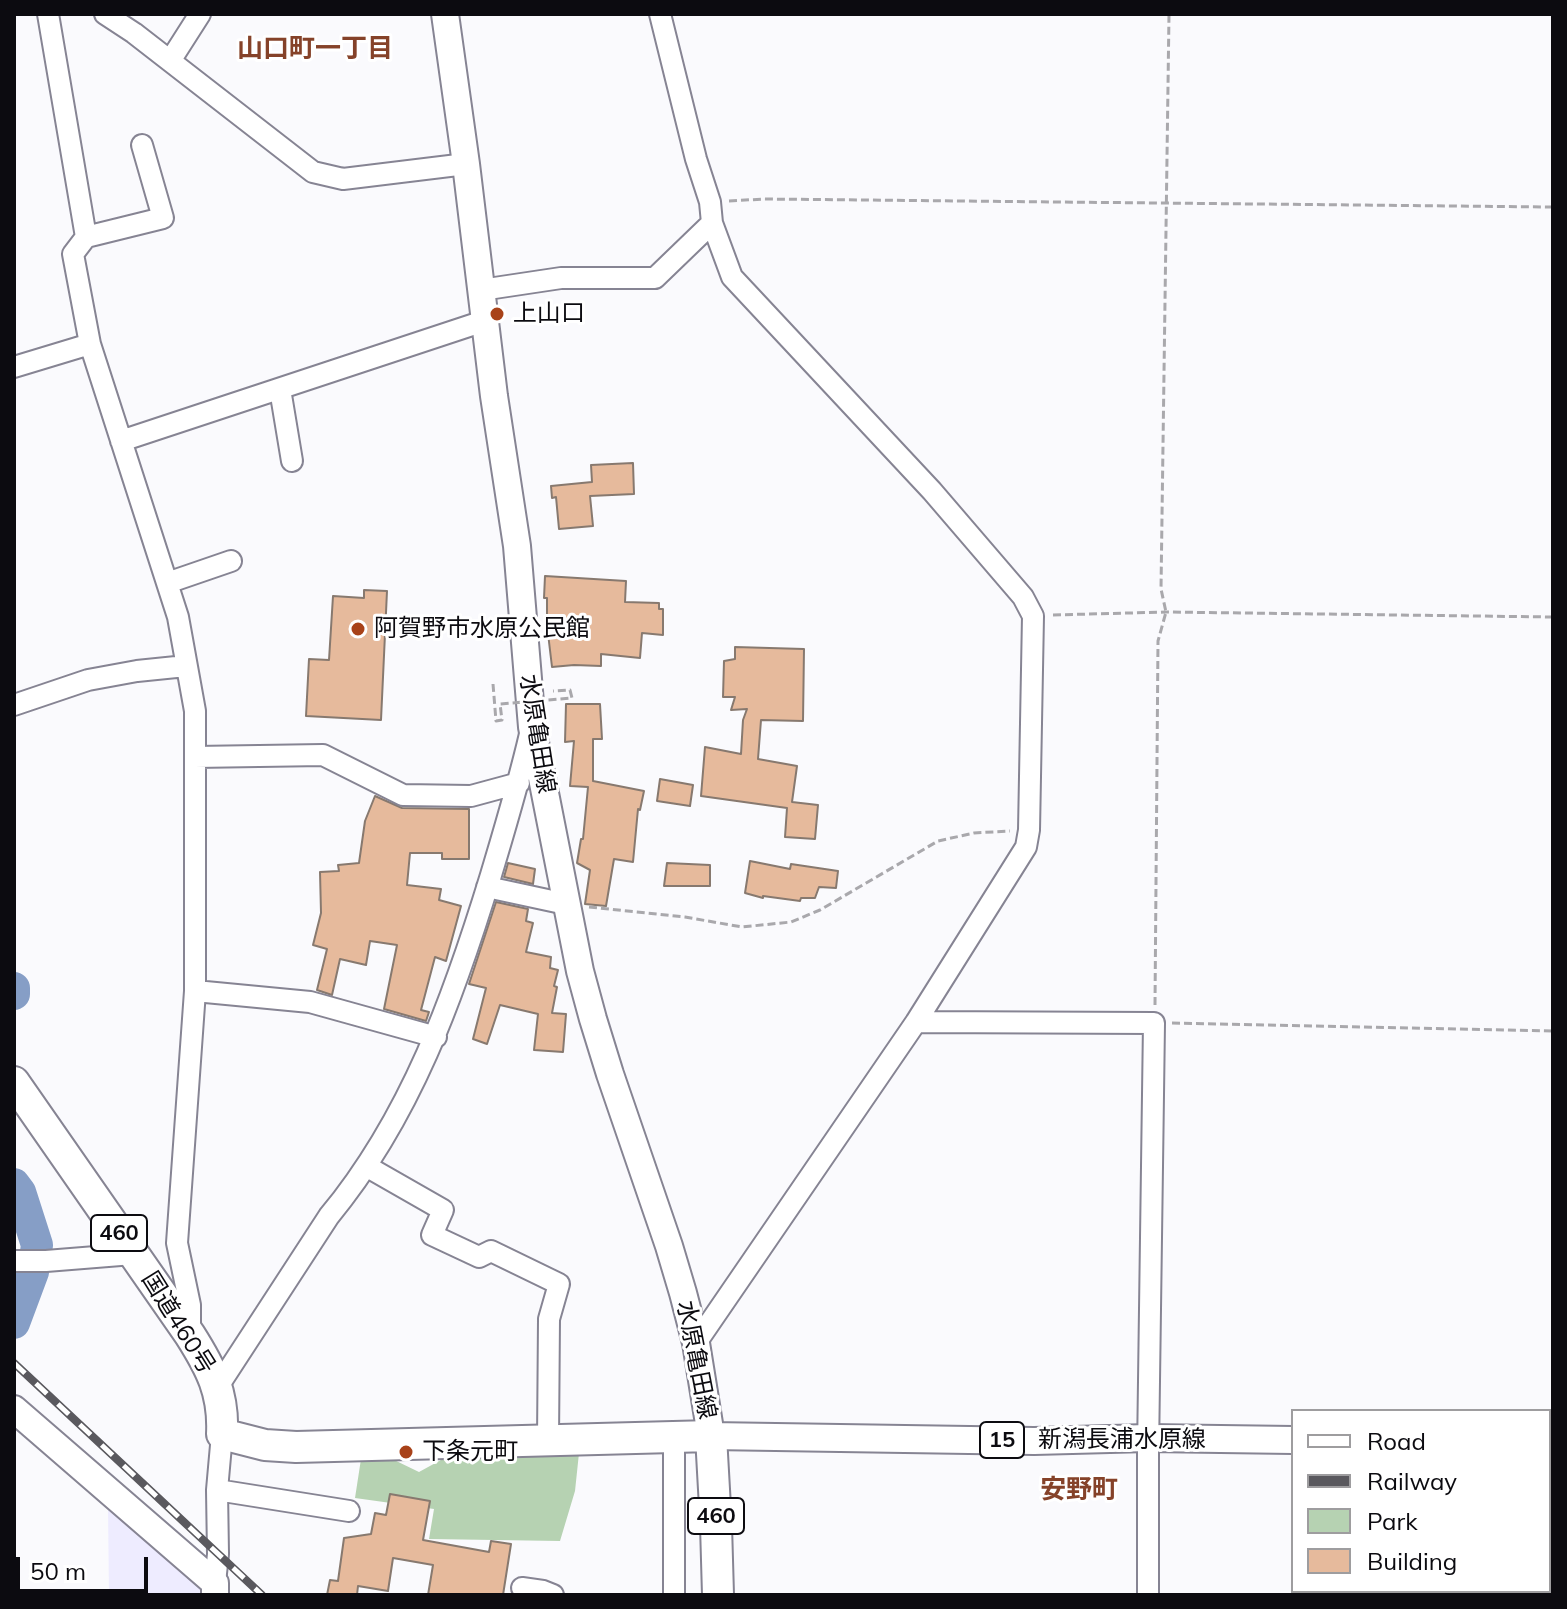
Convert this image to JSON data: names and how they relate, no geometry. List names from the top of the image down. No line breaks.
{"streets":{"highway":["460","国道460号"],"main road":["水原亀田線","15","新潟長浦水原線"]},"crossings":[["水原亀田線","460"],["水原亀田線","新潟長浦水原線"],["460","新潟長浦水原線"]],"districts":["山口町一丁目","安野町"],"places":["上山口","阿賀野市水原公民館","下条元町"],"legend":["Road","Railway","Park","Building"],"scale_bar":"50 m"}
